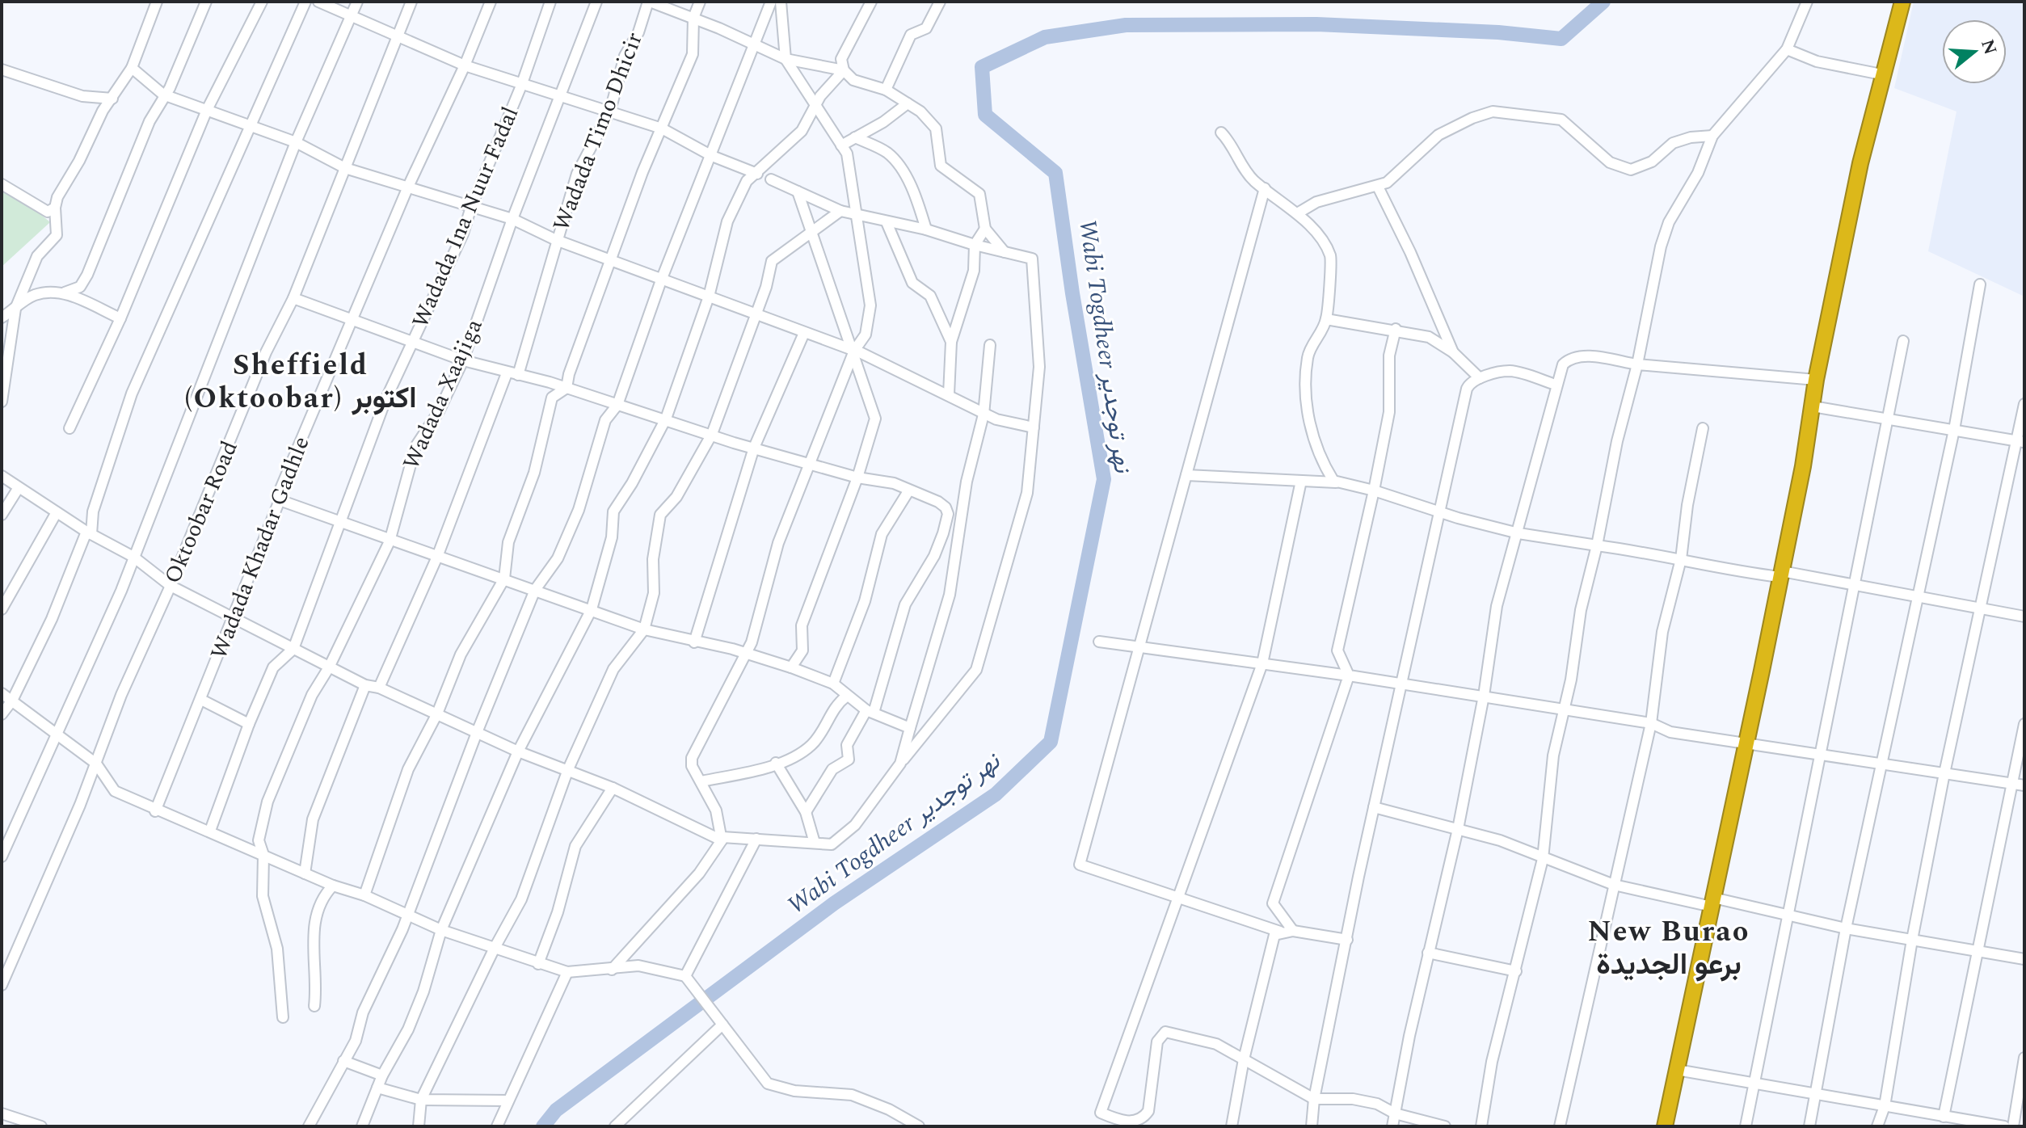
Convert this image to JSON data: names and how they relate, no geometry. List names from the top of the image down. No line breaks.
{"streets":{"street":["Wadada Timo Dhicir","Wadada Ina Nuur Fadal","Wadada Xaajiga","Oktoobar Road","Wadada Khadar Gadhle"]},"districts":["Sheffield (Oktoobar) اكتوبر","New Burao برعو الجديدة"],"water":["Wabi Togdheer نهر توجدير"],"north":"right"}
